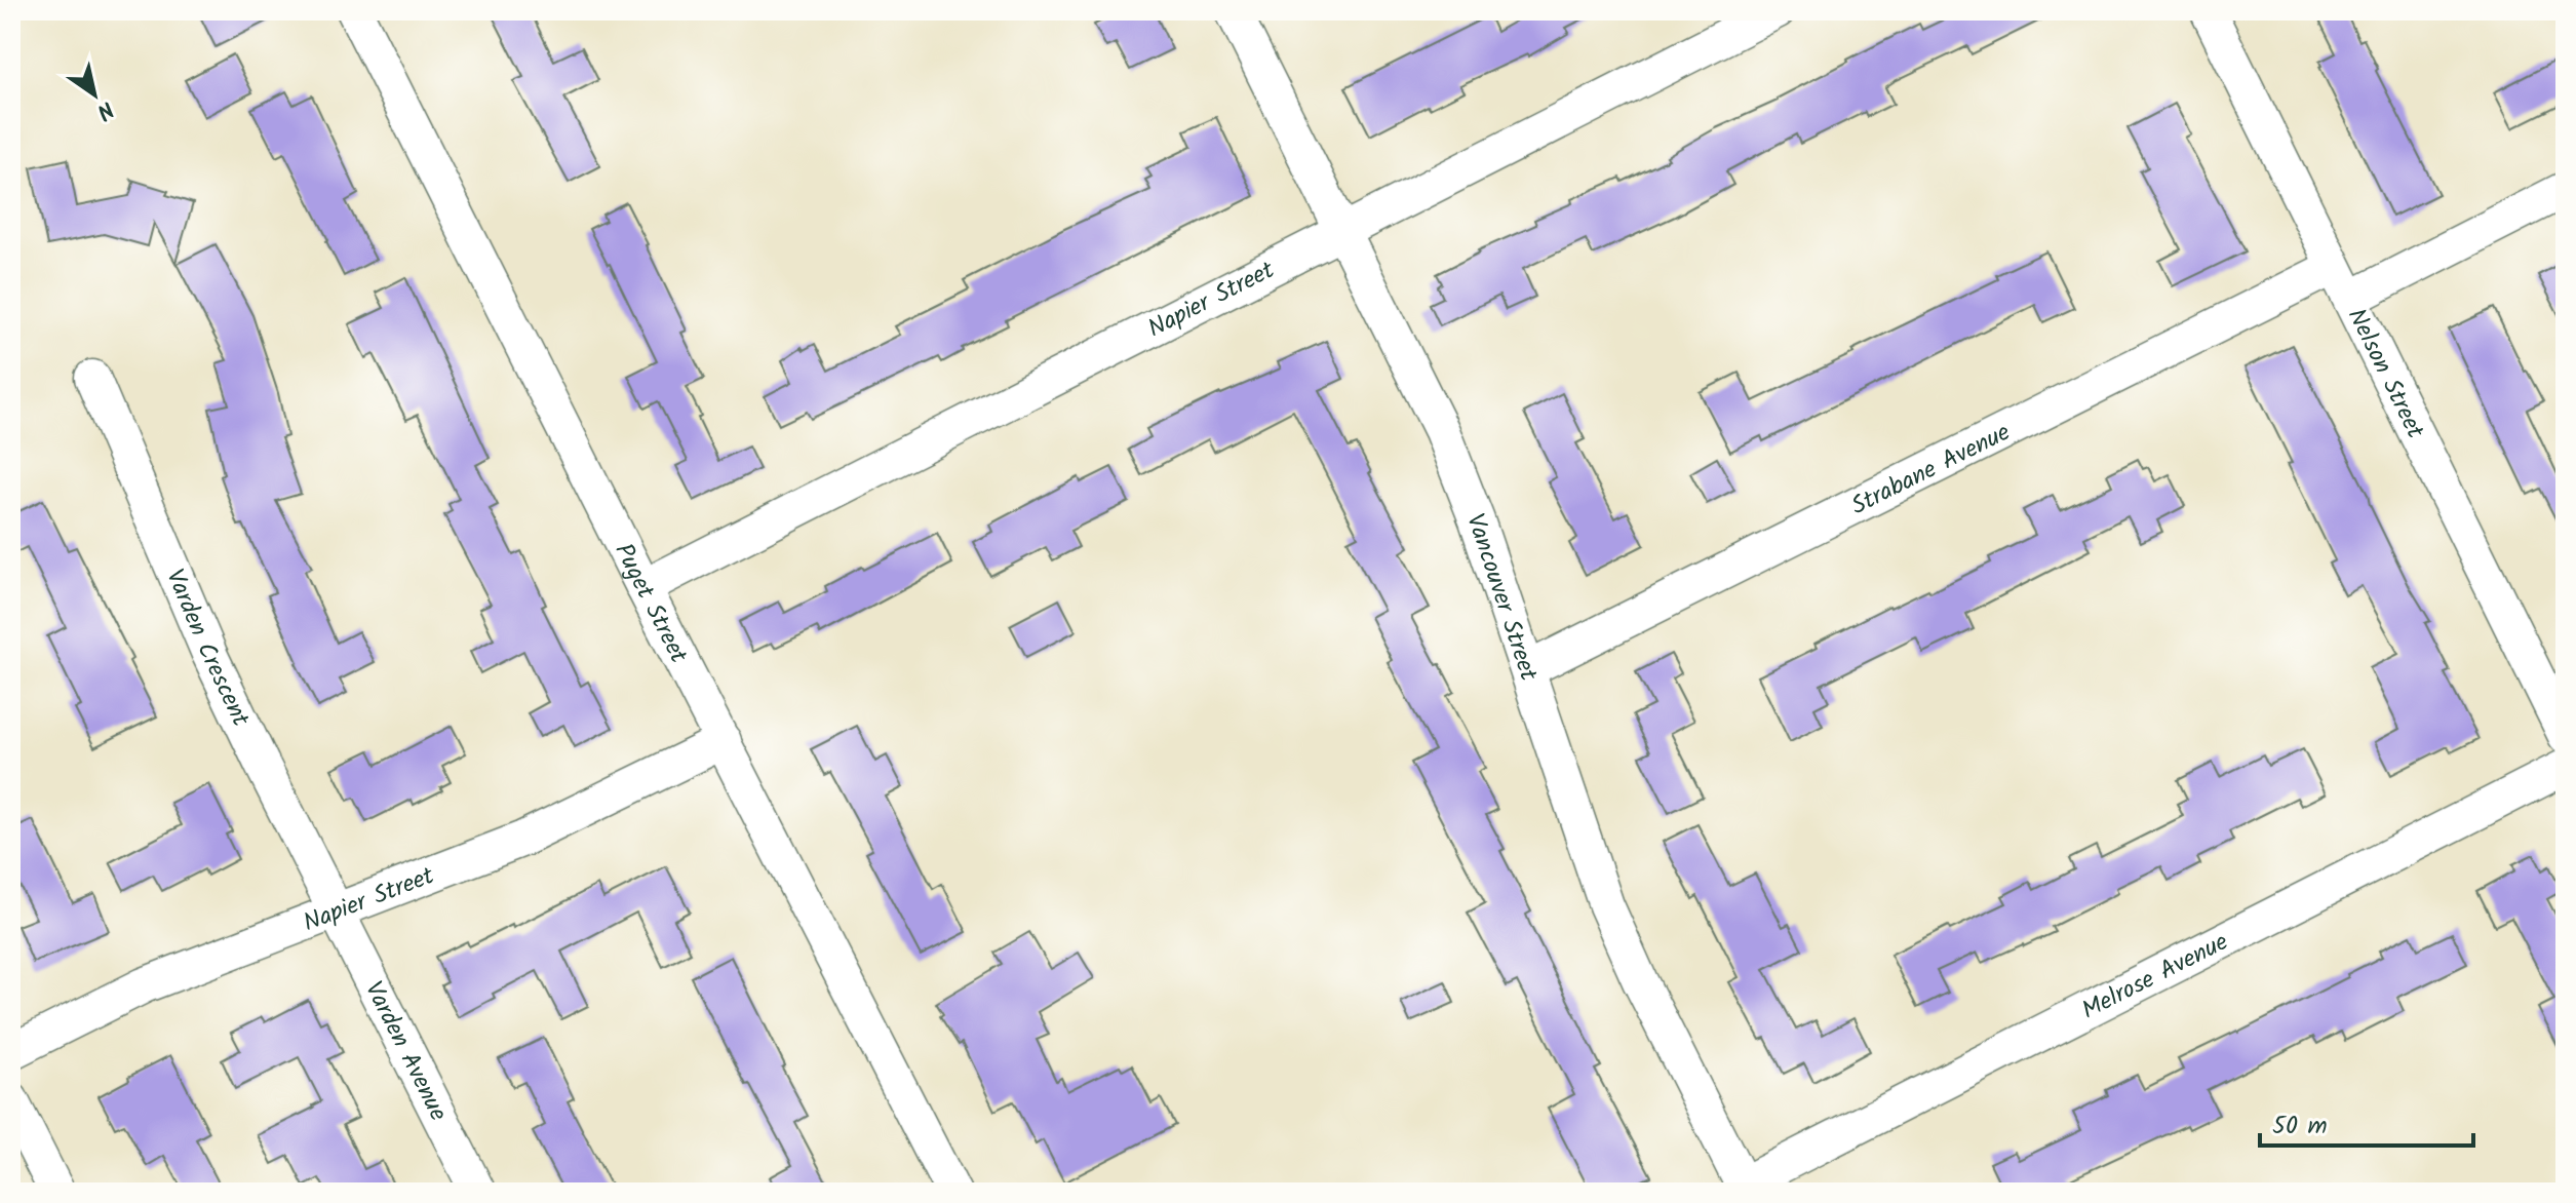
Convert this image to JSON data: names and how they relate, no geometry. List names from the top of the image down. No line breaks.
{"streets":{"street":["Napier Street","Nelson Street","Strabane Avenue","Vancouver Street","Puget Street","Varden Crescent","Melrose Avenue","Varden Avenue"]},"crossings":[["Napier Street","Vancouver Street"],["Napier Street","Puget Street"],["Napier Street","Varden Crescent"],["Napier Street","Varden Avenue"],["Nelson Street","Strabane Avenue"],["Strabane Avenue","Vancouver Street"],["Vancouver Street","Melrose Avenue"],["Varden Crescent","Varden Avenue"]],"scale_bar":"50 m","north":"bottom right"}
